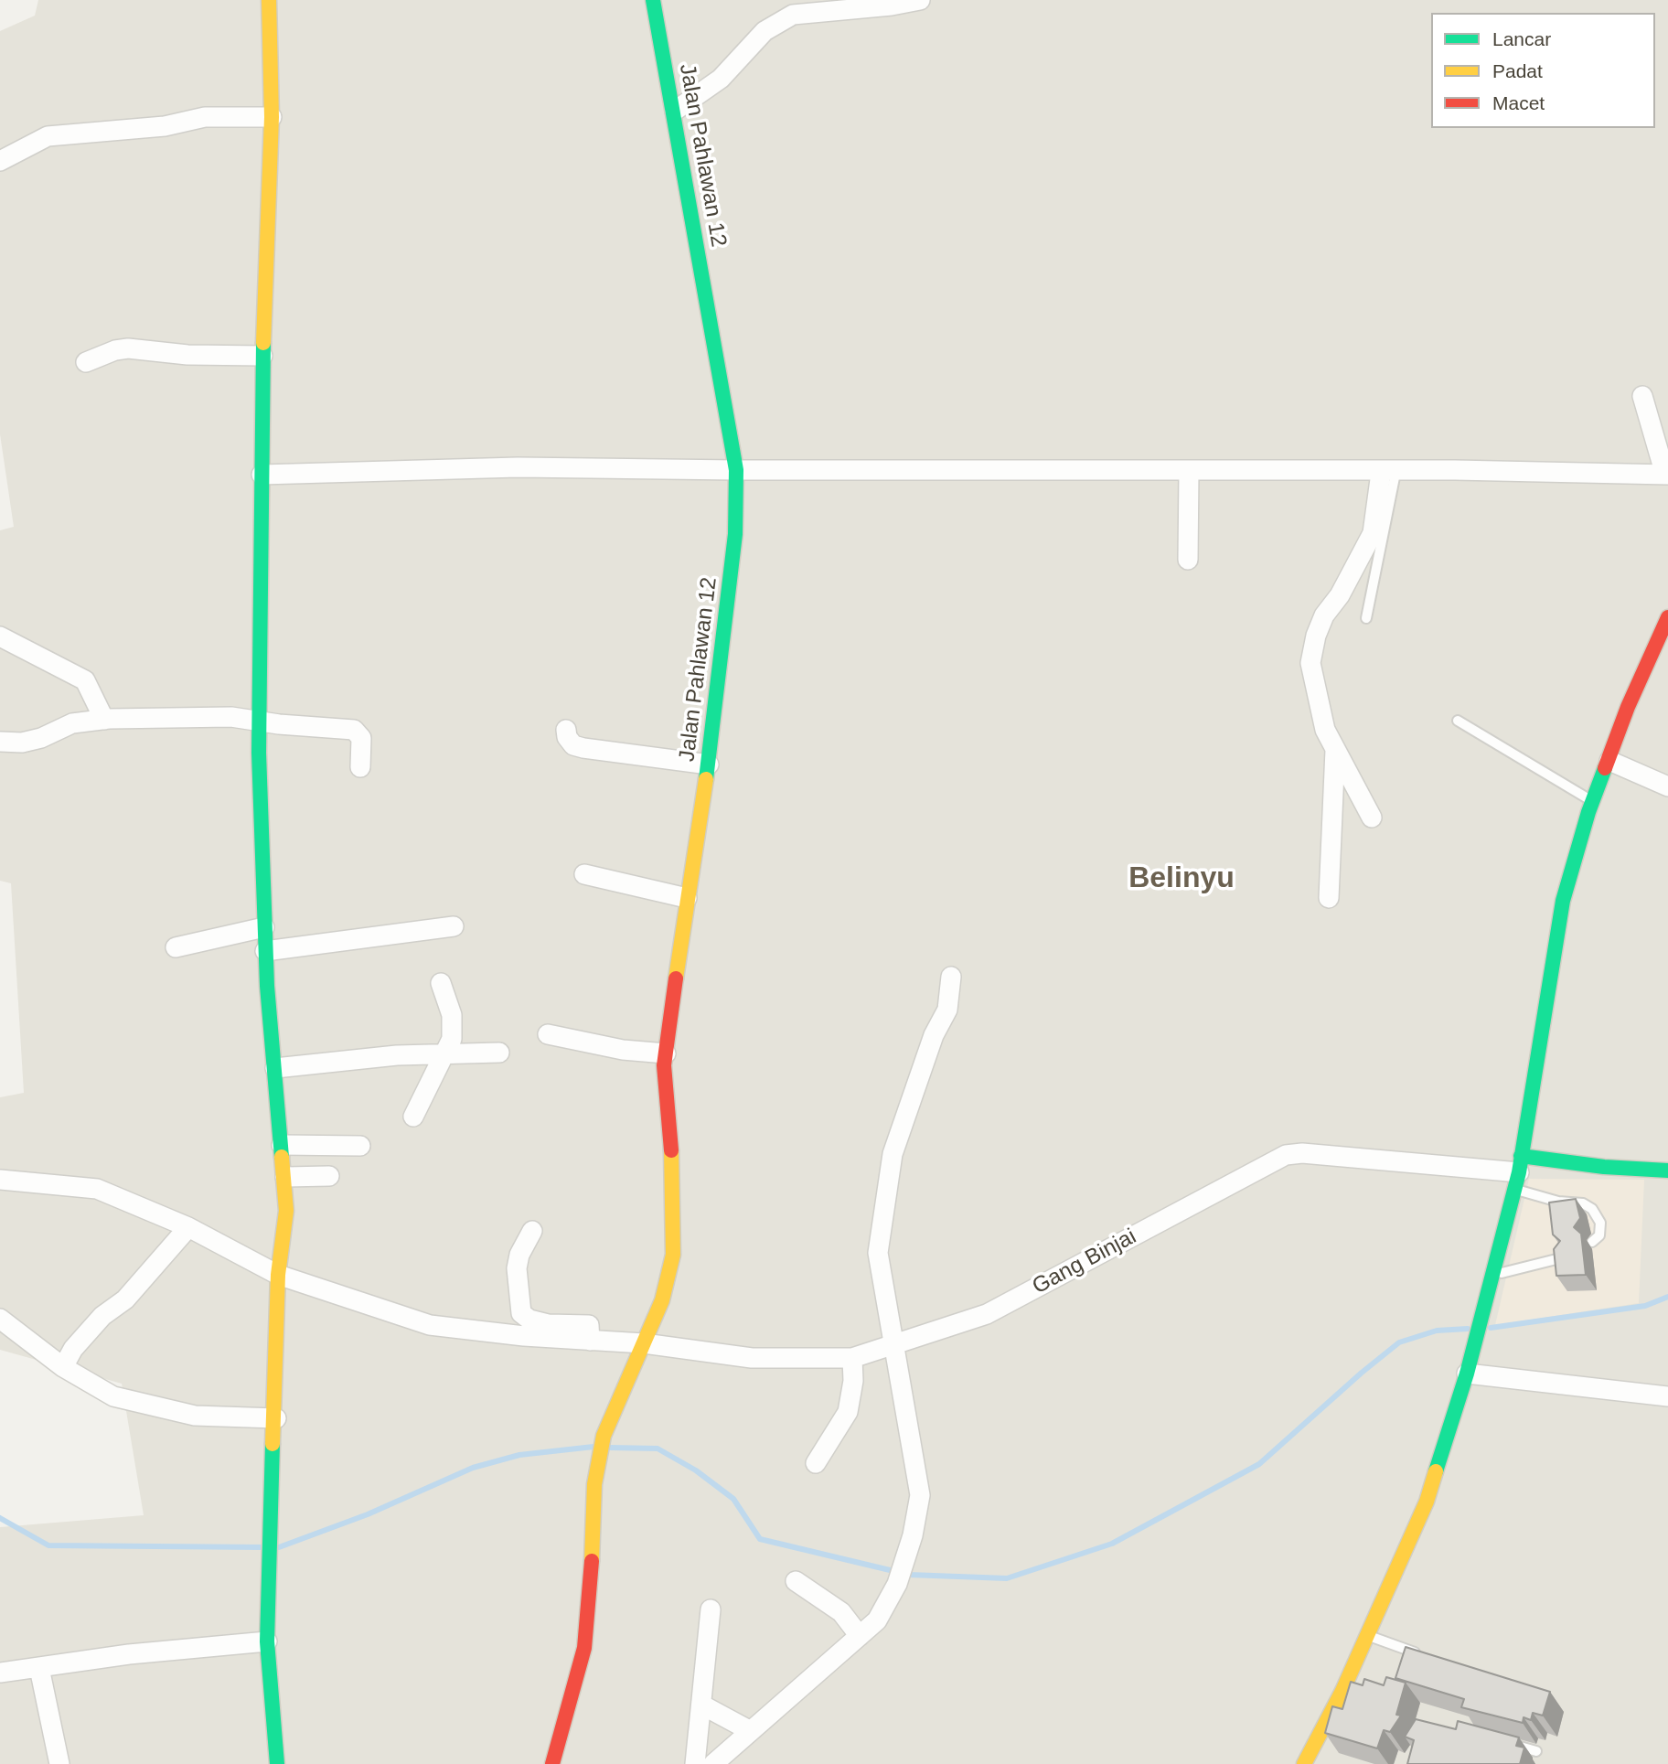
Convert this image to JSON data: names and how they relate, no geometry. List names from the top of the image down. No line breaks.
{"streets":{"main road":["Jalan Pahlawan 12"],"street":["Gang Binjai"]},"crossings":[["Jalan Pahlawan 12","Gang Binjai"]],"districts":["Belinyu"],"legend":["Lancar","Padat","Macet"]}
